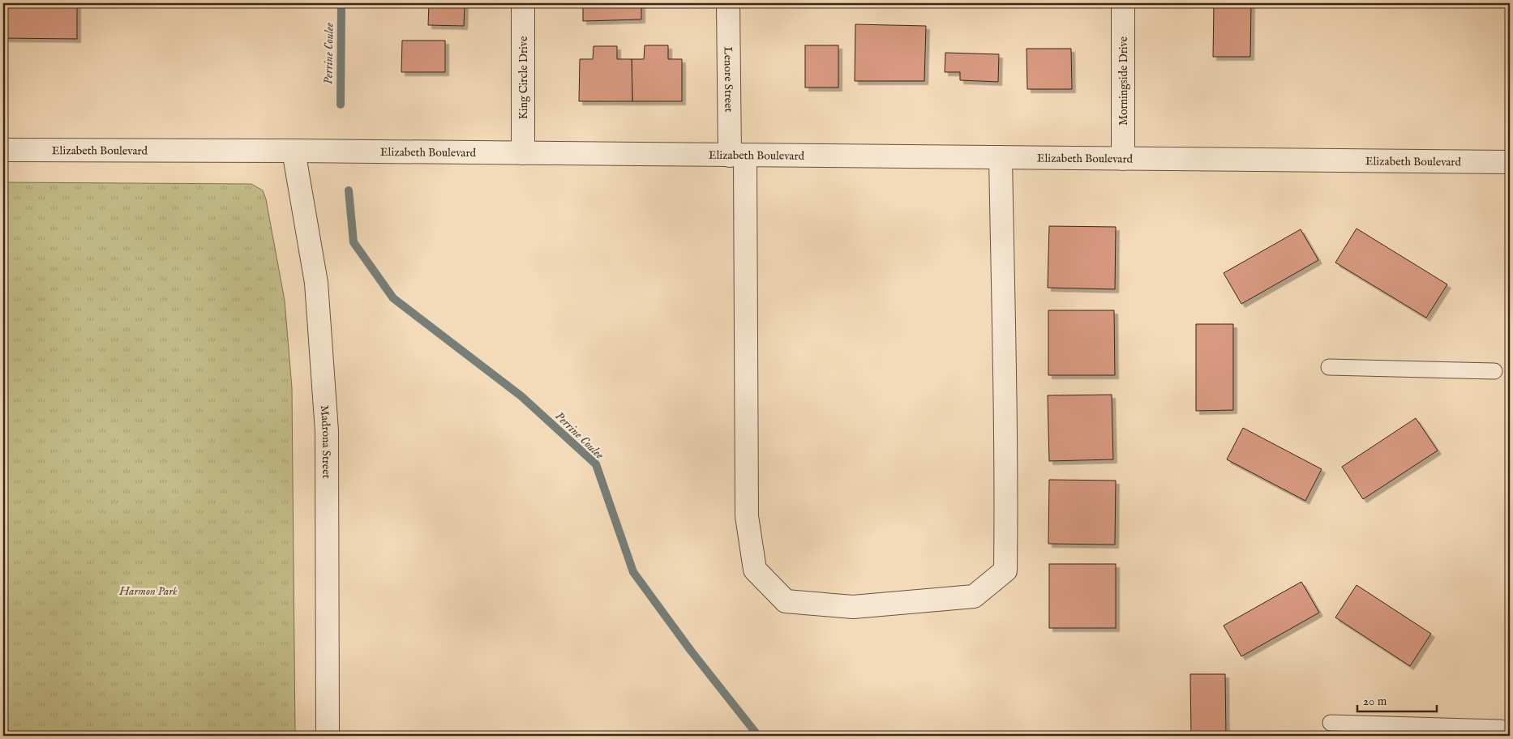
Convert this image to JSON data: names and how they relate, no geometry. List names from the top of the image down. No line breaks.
{"streets":{"street":["King Circle Drive","Lenore Street","Morningside Drive","Elizabeth Boulevard","Madrona Street"]},"crossings":[["King Circle Drive","Elizabeth Boulevard"],["Lenore Street","Elizabeth Boulevard"],["Morningside Drive","Elizabeth Boulevard"],["Elizabeth Boulevard","Madrona Street"]],"water":["Perrine Coulee"],"parks":["Harmon Park"],"scale_bar":"20 m"}
